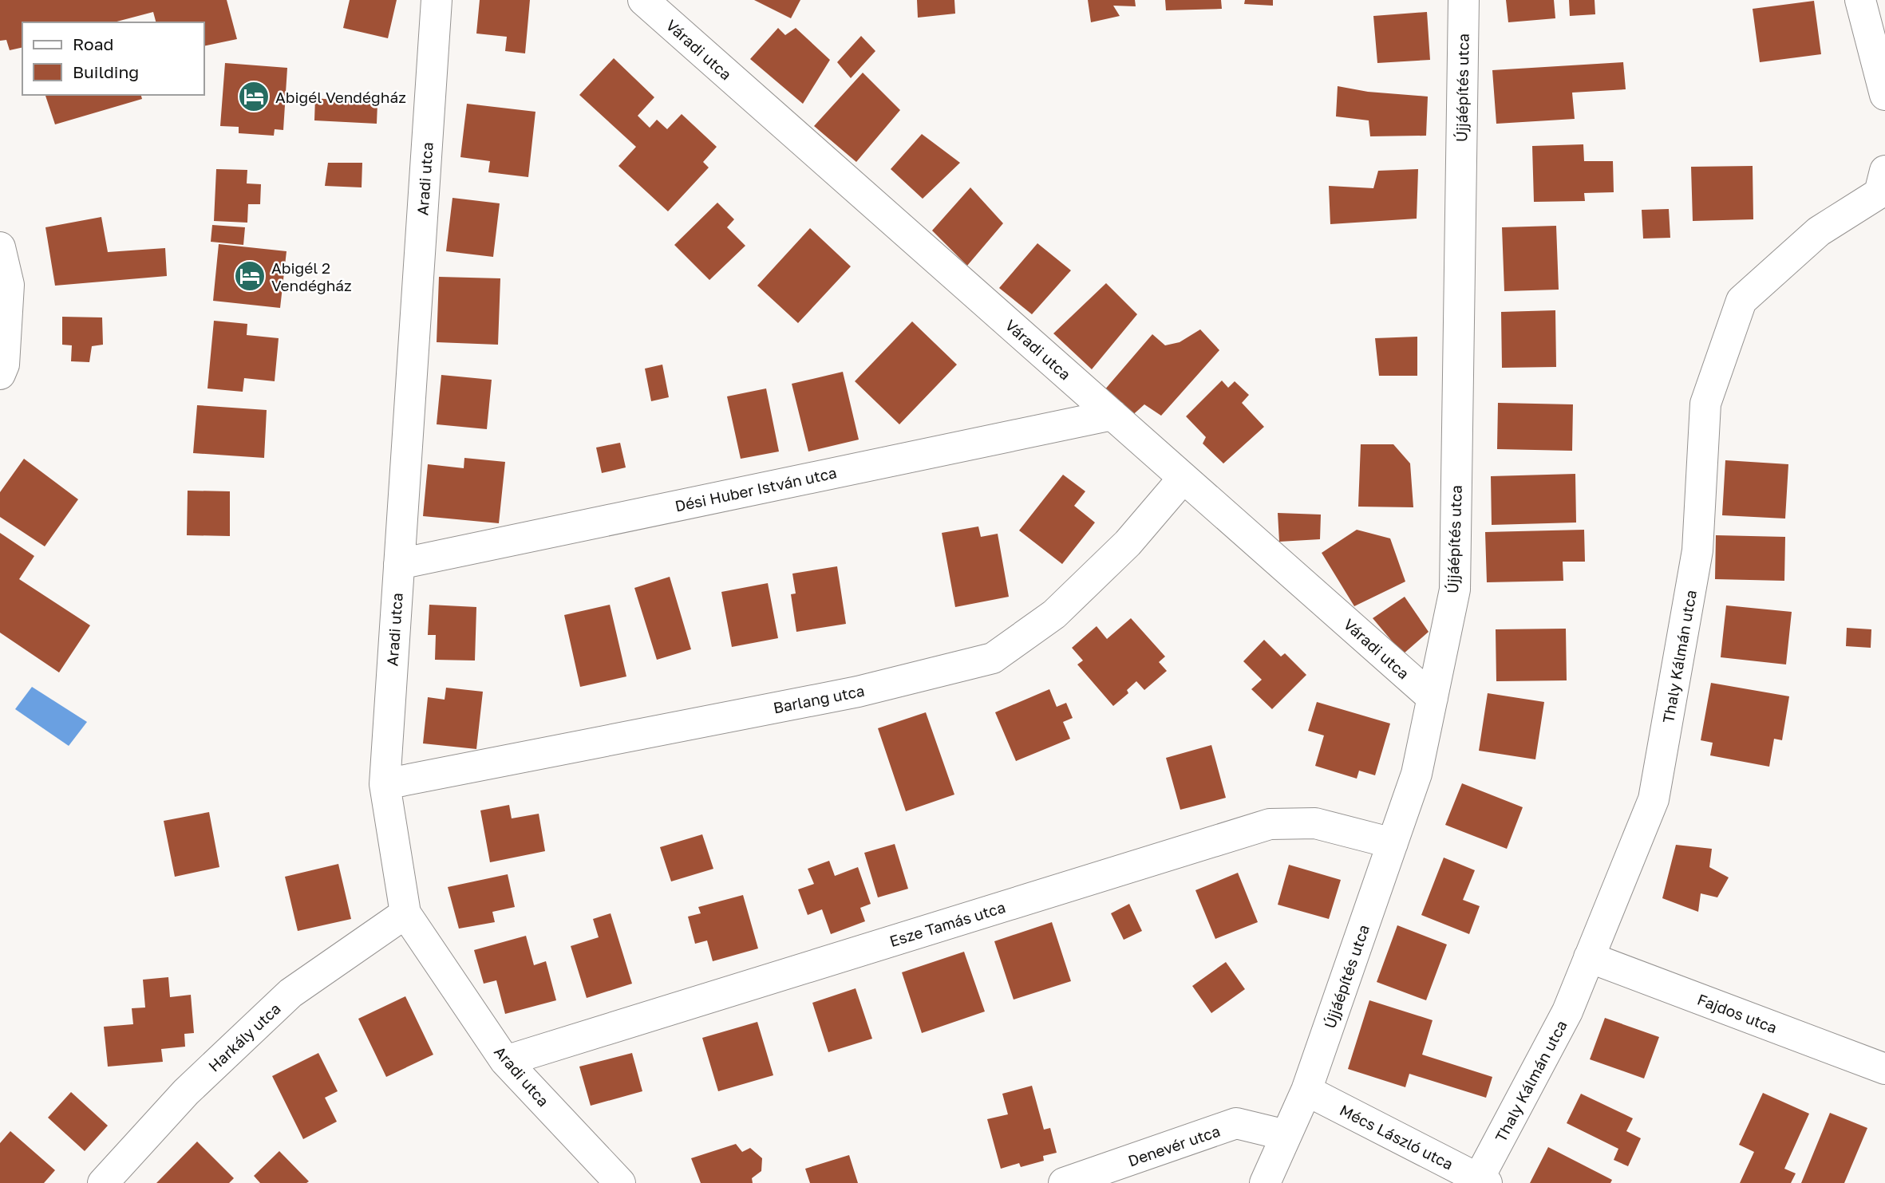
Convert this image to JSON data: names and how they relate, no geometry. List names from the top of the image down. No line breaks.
{"streets":{"street":["Váradi utca","Újjáépítés utca","Aradi utca","Dési Huber István utca","Thaly Kálmán utca","Barlang utca","Esze Tamás utca","Fajdos utca","Harkály utca","Mécs László utca","Denevér utca"]},"crossings":[["Váradi utca","Újjáépítés utca"],["Váradi utca","Dési Huber István utca"],["Váradi utca","Barlang utca"],["Újjáépítés utca","Esze Tamás utca"],["Újjáépítés utca","Mécs László utca"],["Aradi utca","Dési Huber István utca"],["Aradi utca","Barlang utca"],["Aradi utca","Esze Tamás utca"],["Aradi utca","Harkály utca"],["Thaly Kálmán utca","Fajdos utca"],["Thaly Kálmán utca","Mécs László utca"]],"places":{"hotel":["Abigél Vendégház","Abigél 2 Vendégház"]},"legend":["Road","Building"]}
